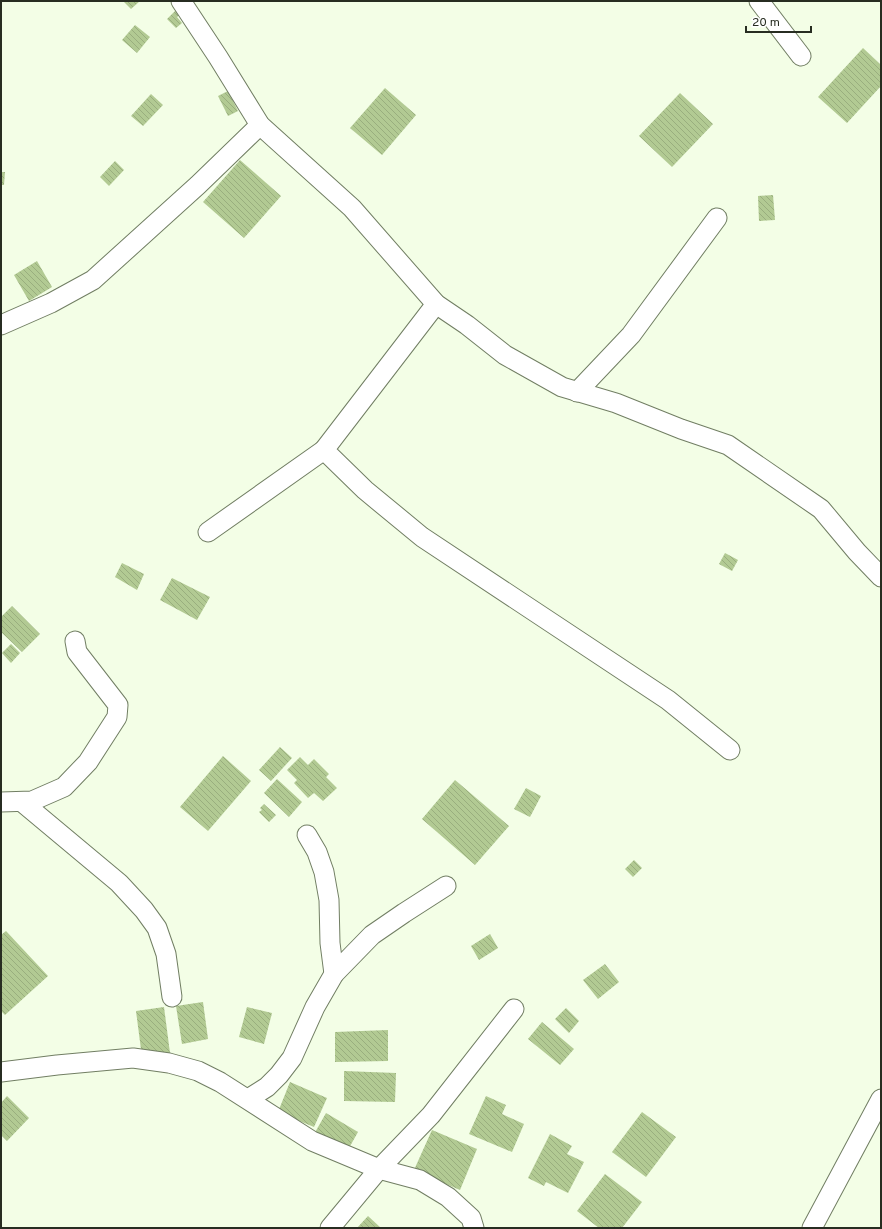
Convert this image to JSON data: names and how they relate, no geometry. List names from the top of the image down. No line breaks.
{"scale_bar":"20 m"}
